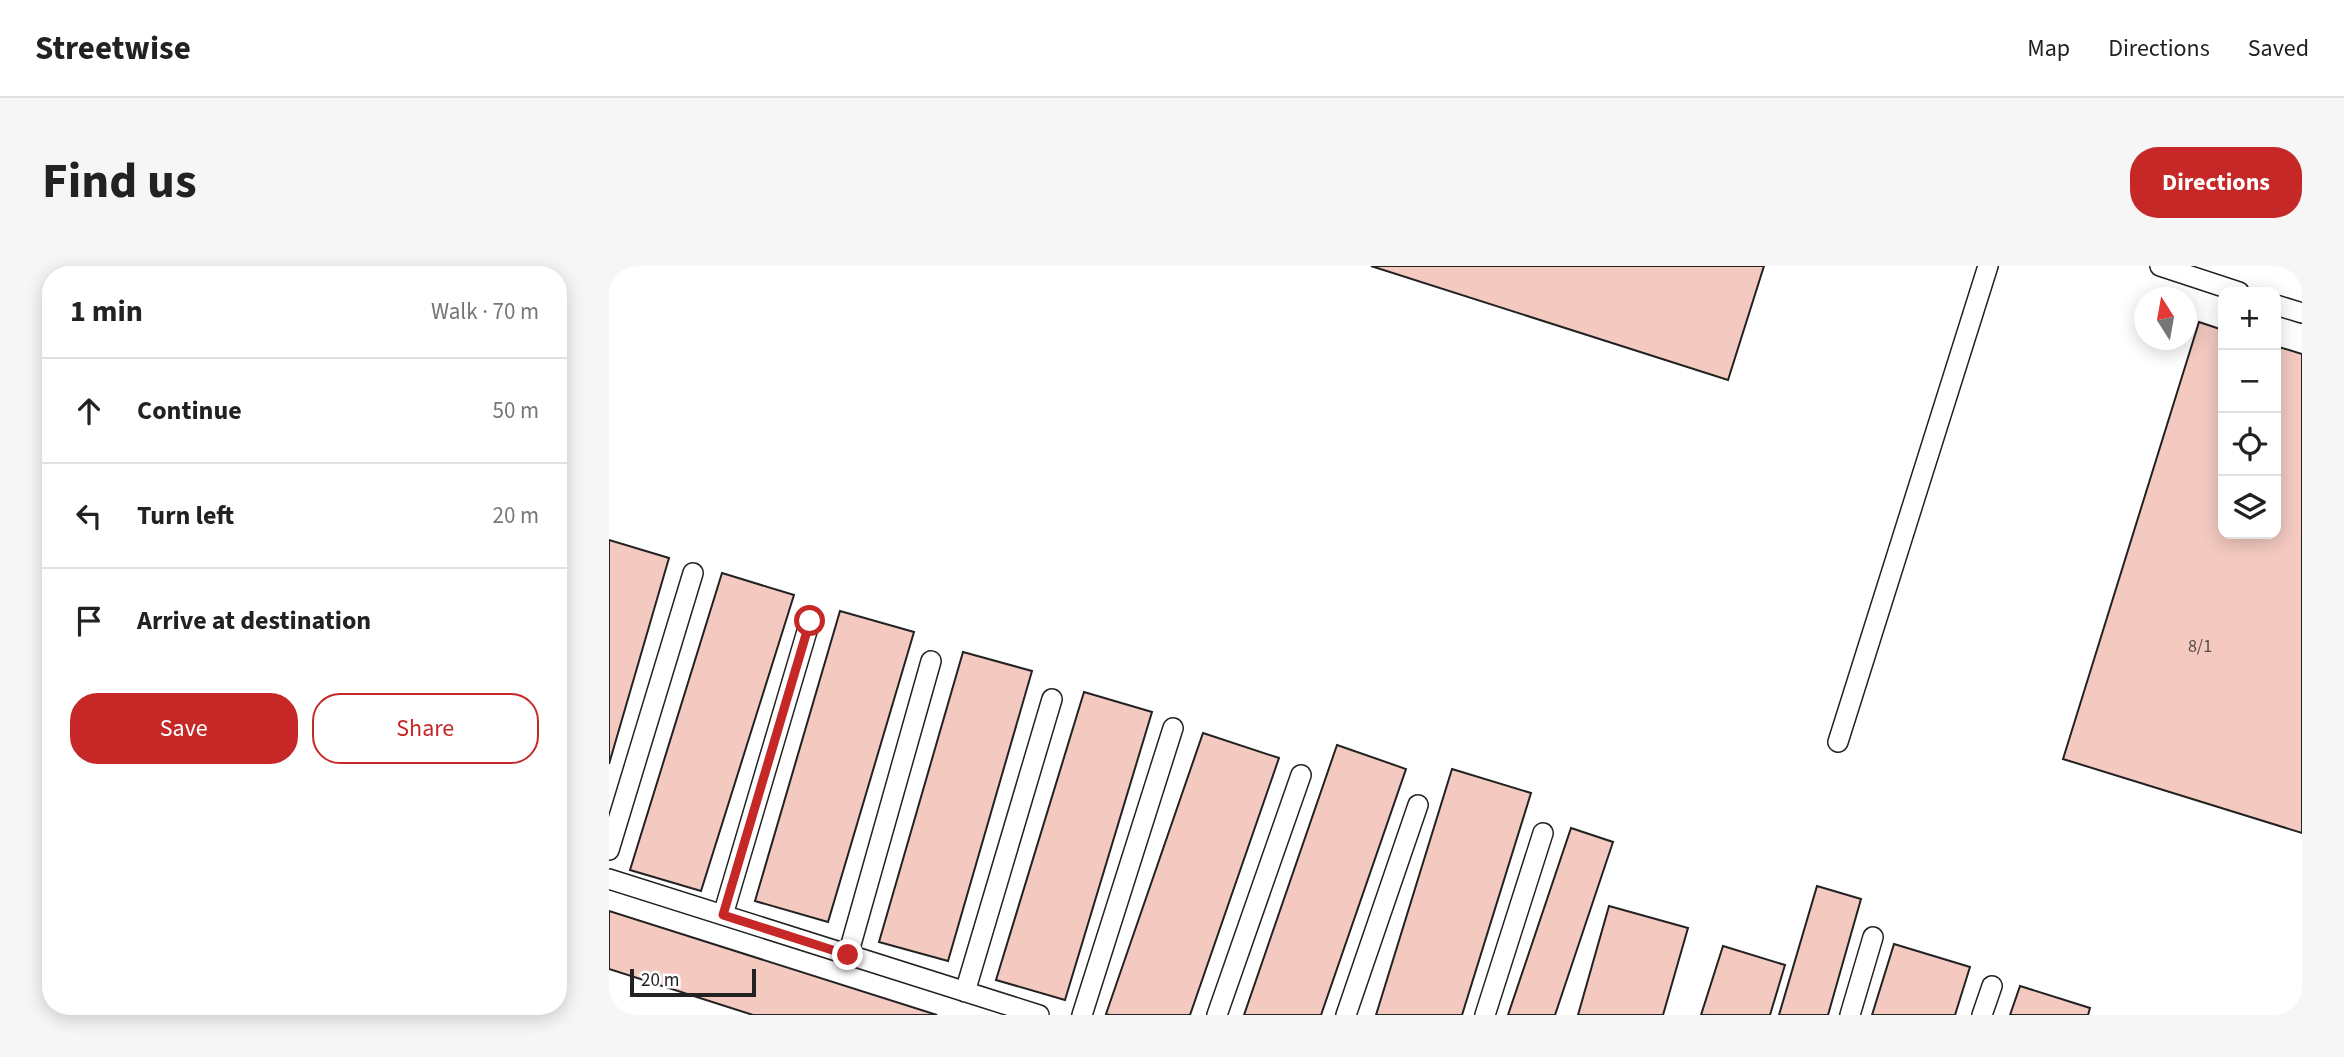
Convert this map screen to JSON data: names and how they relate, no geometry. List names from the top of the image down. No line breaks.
{"house_numbers":["8/1"],"scale_bar":"20 m","north":"top","page":{"header":"Streetwise","nav":["Map","Directions","Saved"],"title":"Find us","buttons":["Directions",["Save","Share"]],"heading":["1 min","Walk · 70 m"],"map_buttons":["+","−"],"list":[["Continue","50 m"],["Turn left","20 m"],"Arrive at destination"],"scale":"20 m"}}
